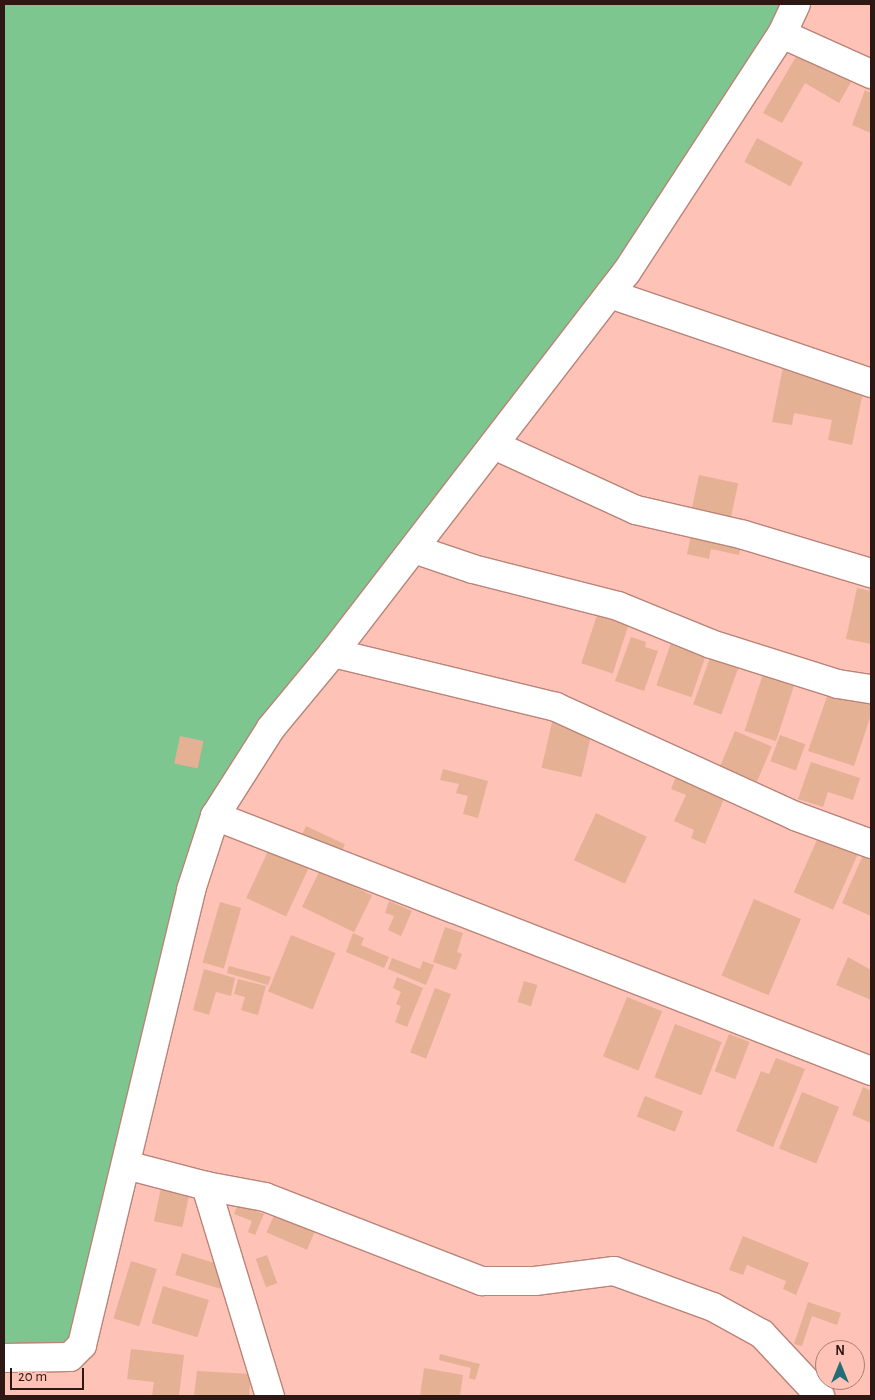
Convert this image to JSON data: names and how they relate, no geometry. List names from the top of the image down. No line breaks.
{"scale_bar":"20 m","north":"top"}
